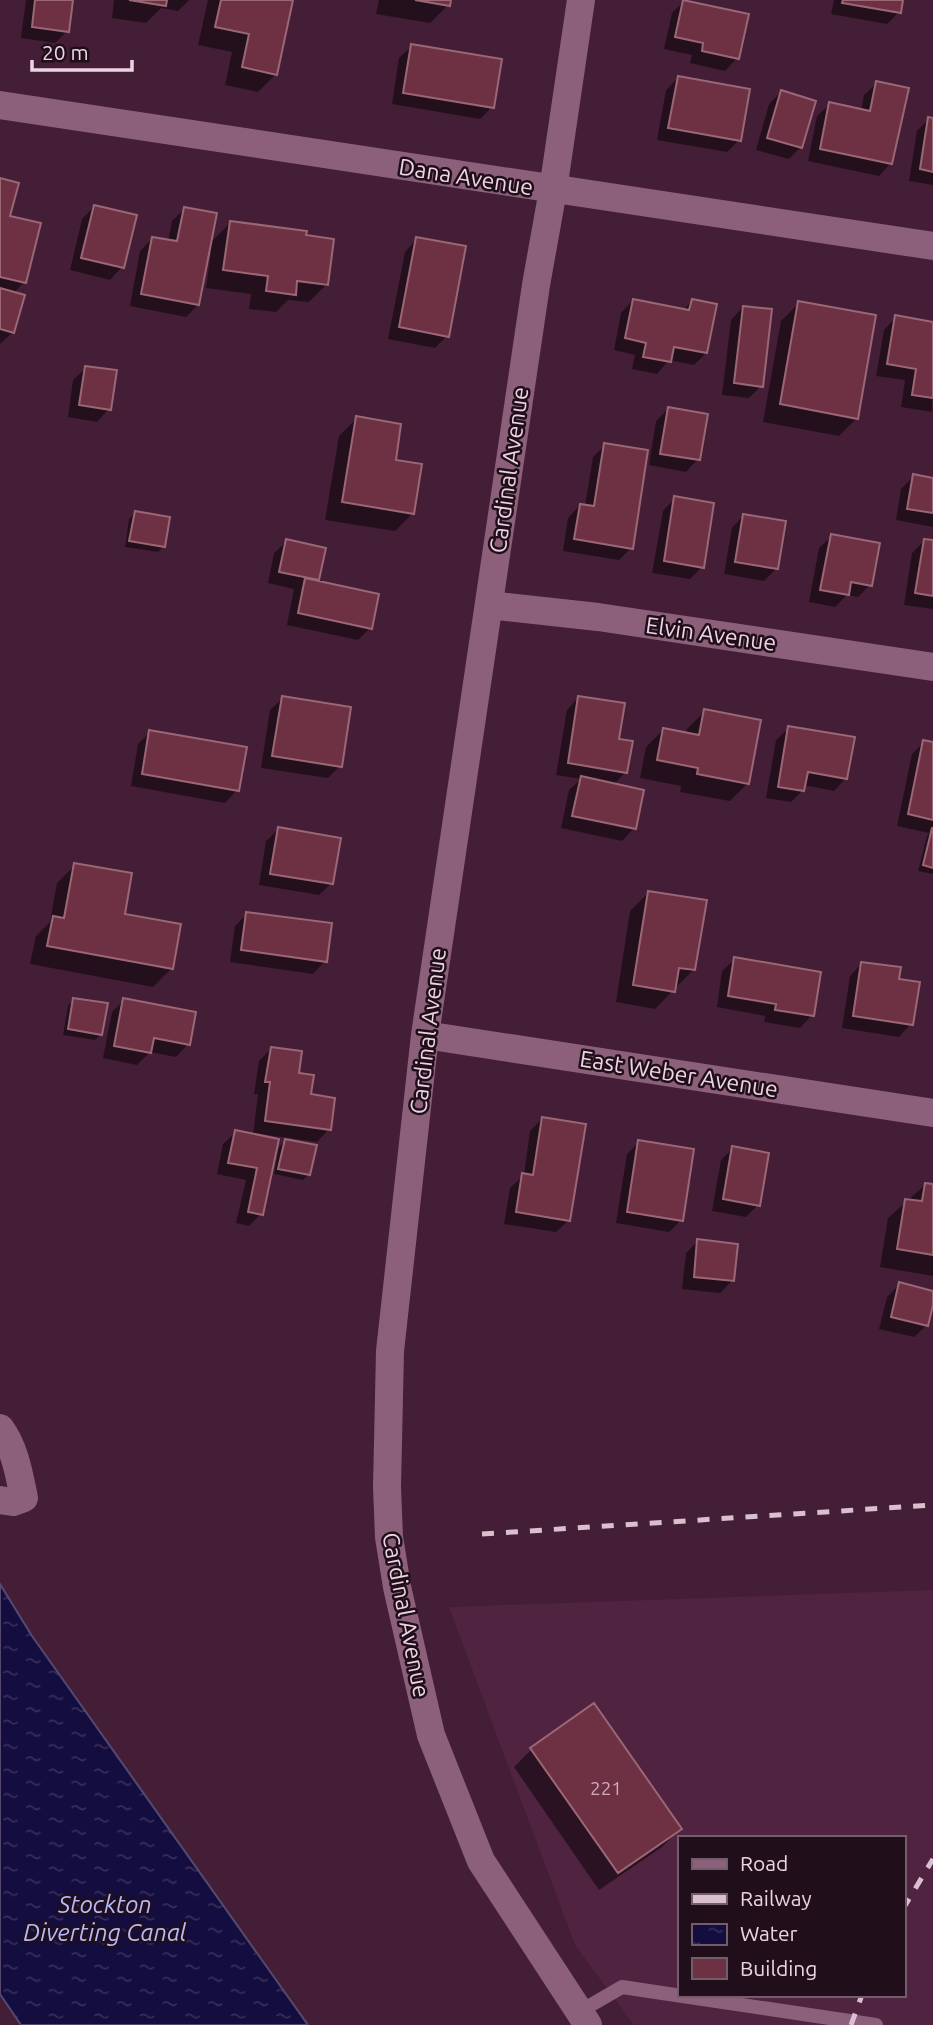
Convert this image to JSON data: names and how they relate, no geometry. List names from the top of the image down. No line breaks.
{"streets":{"street":["Dana Avenue","Cardinal Avenue","Elvin Avenue","East Weber Avenue"]},"crossings":[["Dana Avenue","Cardinal Avenue"],["Cardinal Avenue","Elvin Avenue"],["Cardinal Avenue","East Weber Avenue"]],"water":["Stockton Diverting Canal"],"house_numbers":["221"],"legend":["Road","Railway","Water","Building"],"scale_bar":"20 m"}
